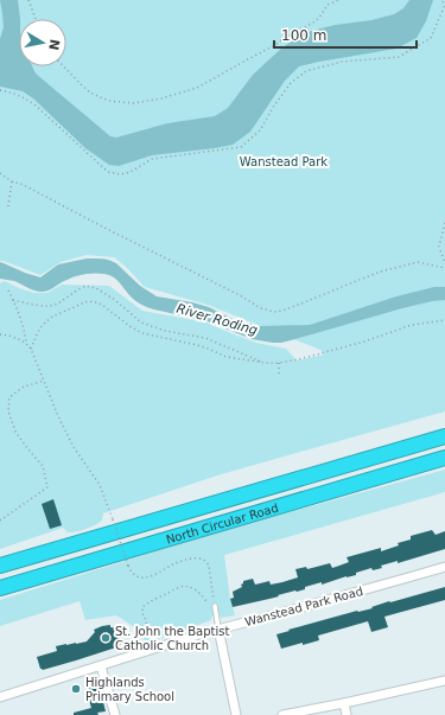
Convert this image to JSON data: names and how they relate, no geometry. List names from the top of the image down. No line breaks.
{"streets":{"highway":["North Circular Road"],"street":["Wanstead Park Road"]},"water":["River Roding"],"parks":["Wanstead Park"],"places":["St. John the Baptist Catholic Church","Highlands Primary School"],"scale_bar":"100 m","north":"right"}
